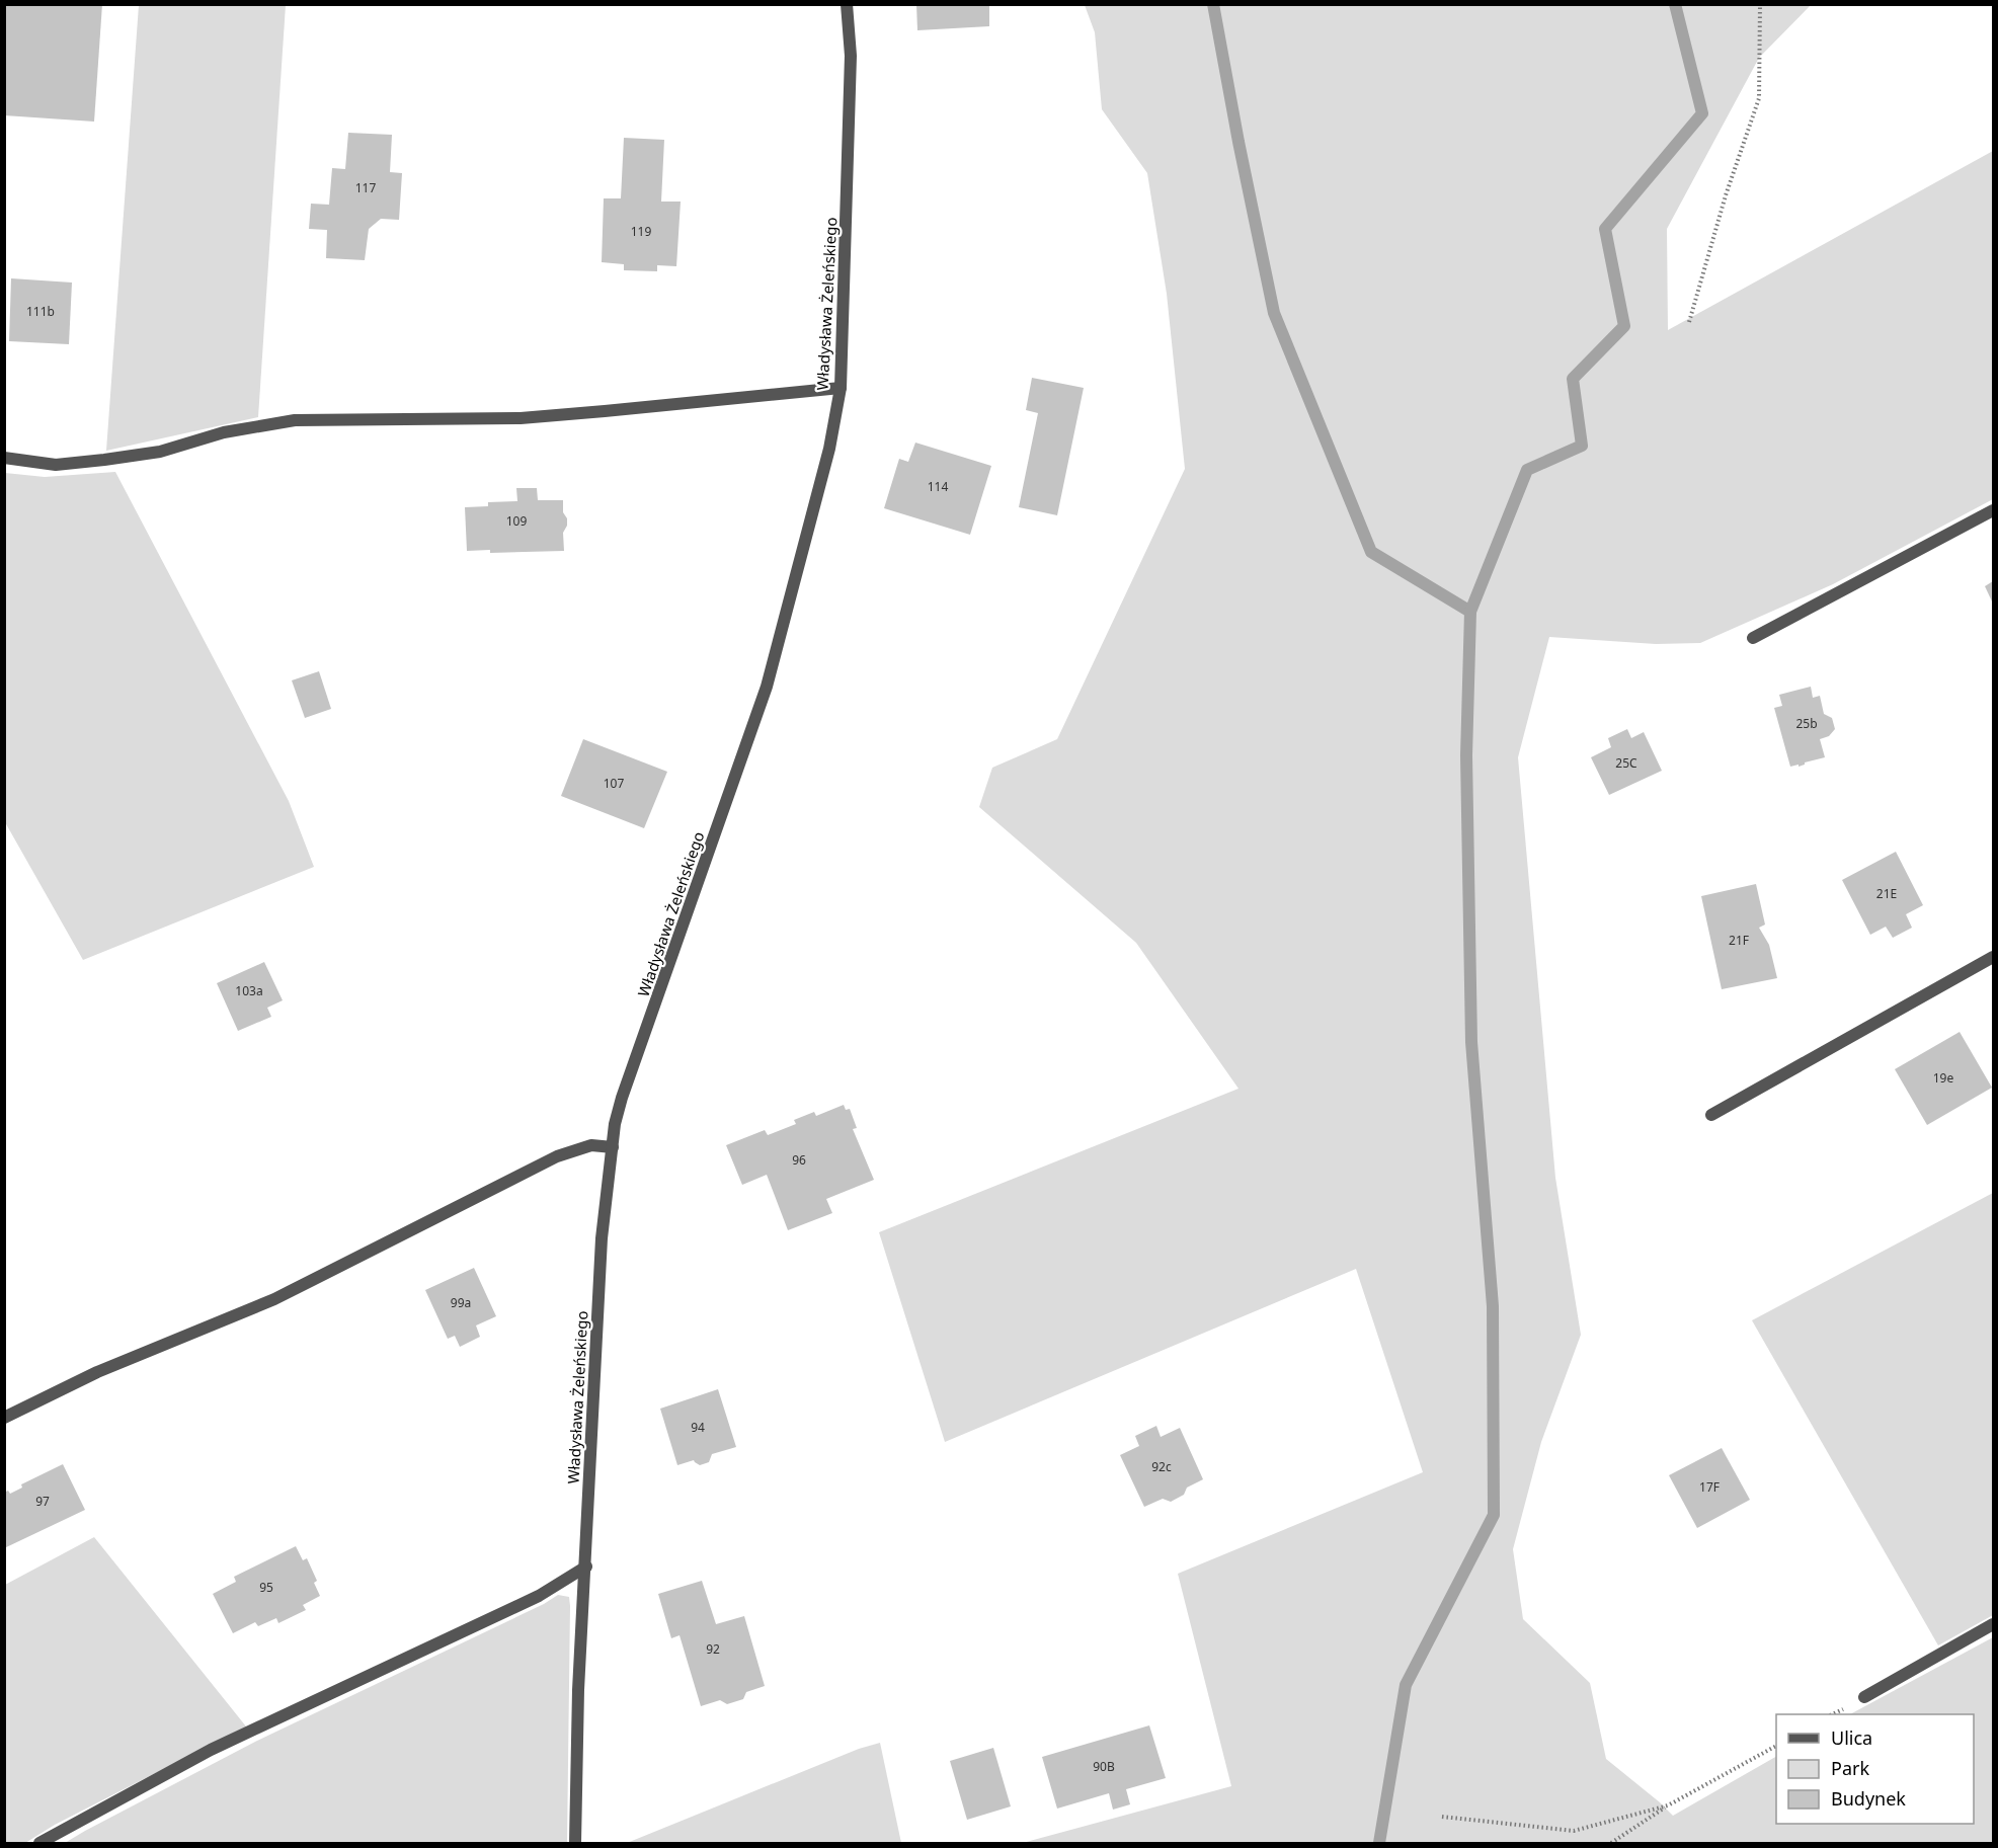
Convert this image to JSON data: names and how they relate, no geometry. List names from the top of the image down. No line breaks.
{"streets":{"street":["Władysława Żeleńskiego"]},"house_numbers":["117","119","111b","114","109","25b","25C","107","21E","21F","103a","19e","96","99a","94","92c","17F","97","95","92","90B"],"legend":["Ulica","Park","Budynek"]}
